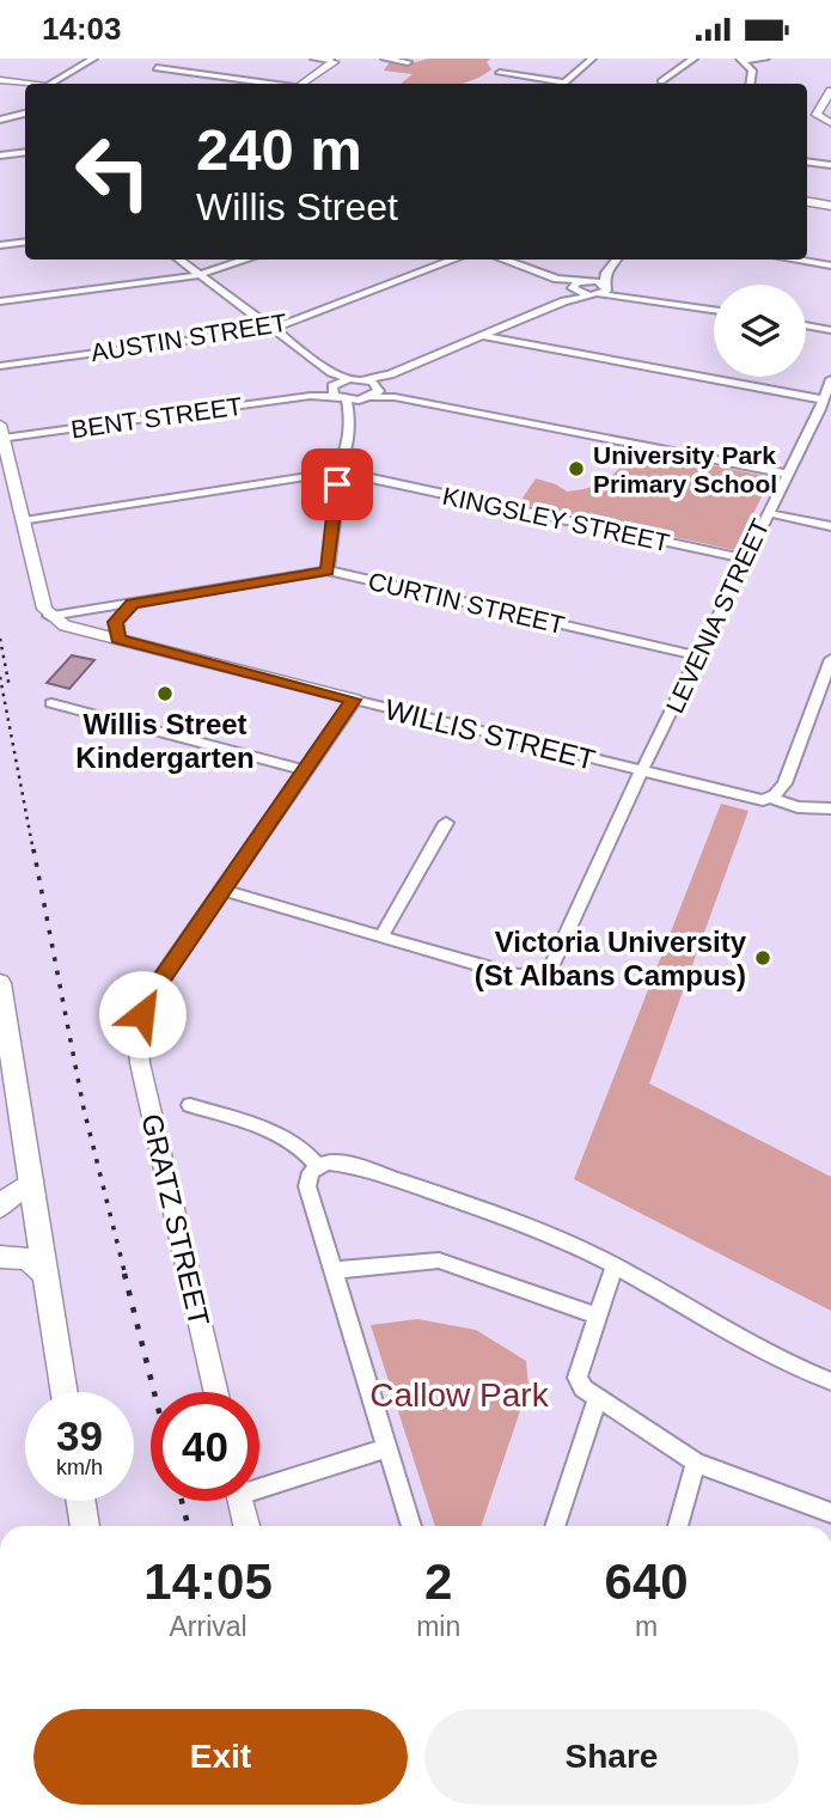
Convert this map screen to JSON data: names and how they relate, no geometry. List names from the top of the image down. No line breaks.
{"streets":{"street":["AUSTIN STREET","BENT STREET","KINGSLEY STREET","CURTIN STREET","LEVENIA STREET","WILLIS STREET","GRATZ STREET"]},"crossings":[["KINGSLEY STREET","LEVENIA STREET"],["CURTIN STREET","LEVENIA STREET"],["CURTIN STREET","WILLIS STREET"],["LEVENIA STREET","WILLIS STREET"]],"parks":["Callow Park"],"places":["University Park Primary School","Willis Street Kindergarten","Victoria University (St Albans Campus)"],"page":{"status":"14:03","turn":["240 m","Willis Street"],"speed":"39 km/h","limit":"40","eta":["14:05","Arrival","2","min","640","m"],"buttons":["Exit","Share"]}}
